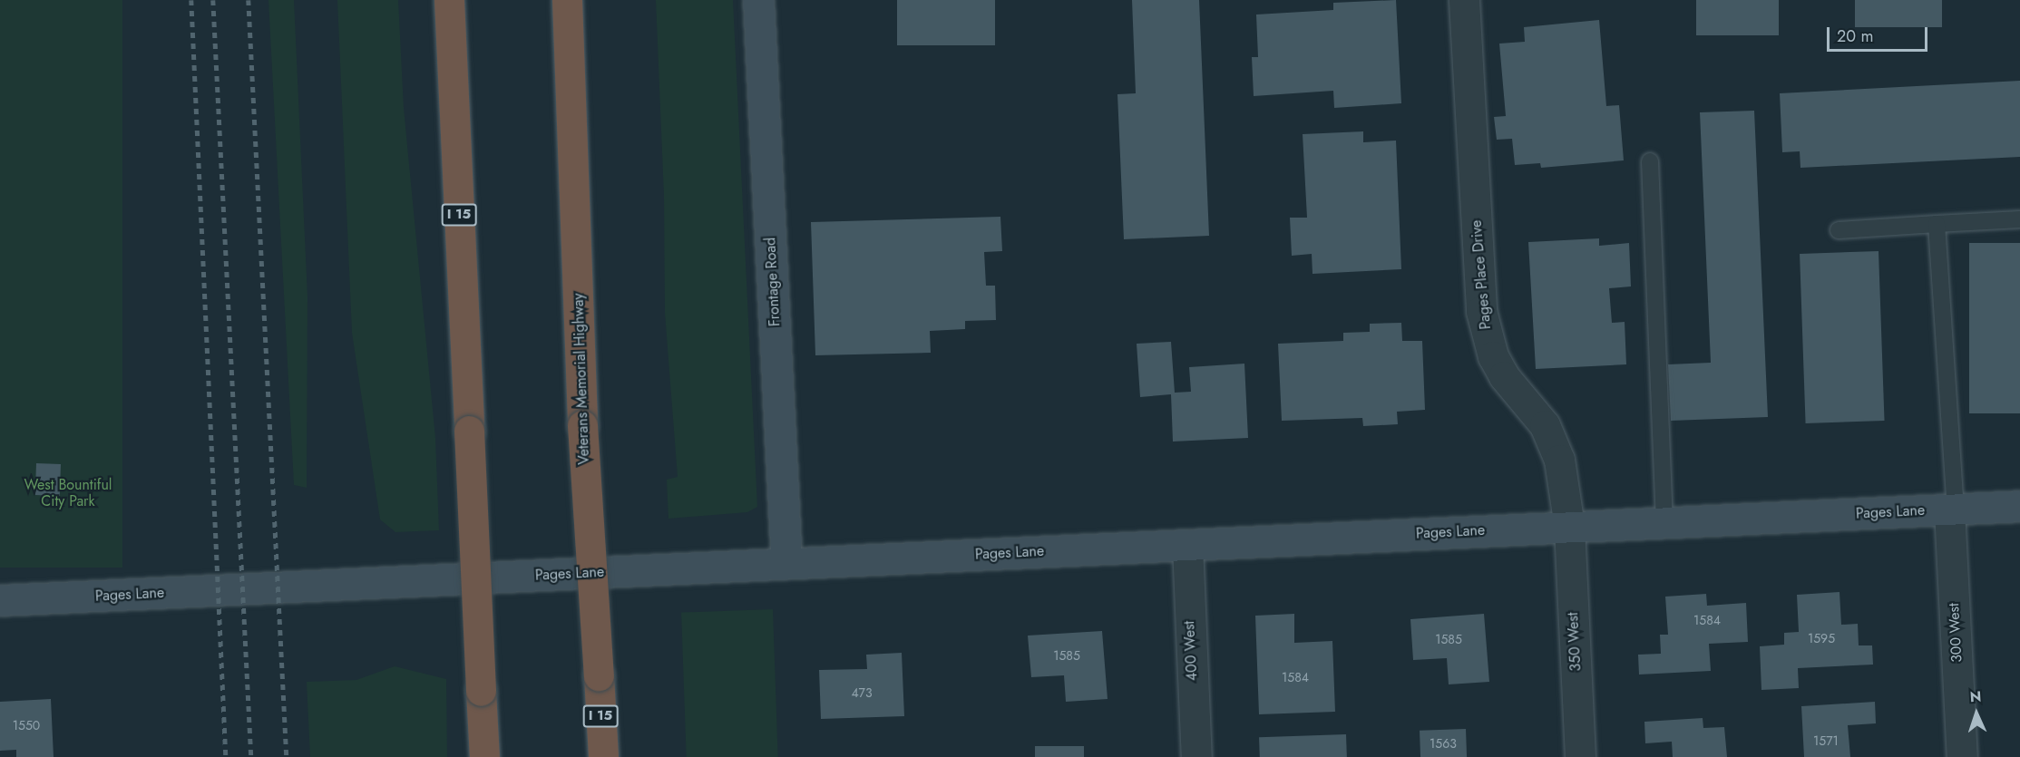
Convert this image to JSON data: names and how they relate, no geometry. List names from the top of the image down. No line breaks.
{"streets":{"highway":["I 15","Veterans Memorial Highway"],"street":["Pages Place Drive","Frontage Road","Pages Lane","300 West","350 West","400 West"]},"crossings":[["Pages Place Drive","Pages Lane"],["Pages Place Drive","350 West"],["Frontage Road","Pages Lane"],["Pages Lane","300 West"],["Pages Lane","350 West"],["Pages Lane","400 West"]],"parks":["West Bountiful City Park"],"house_numbers":["1584","1595","1585","1585","1584","473","1550","1571","1563"],"scale_bar":"20 m","north":"top"}
